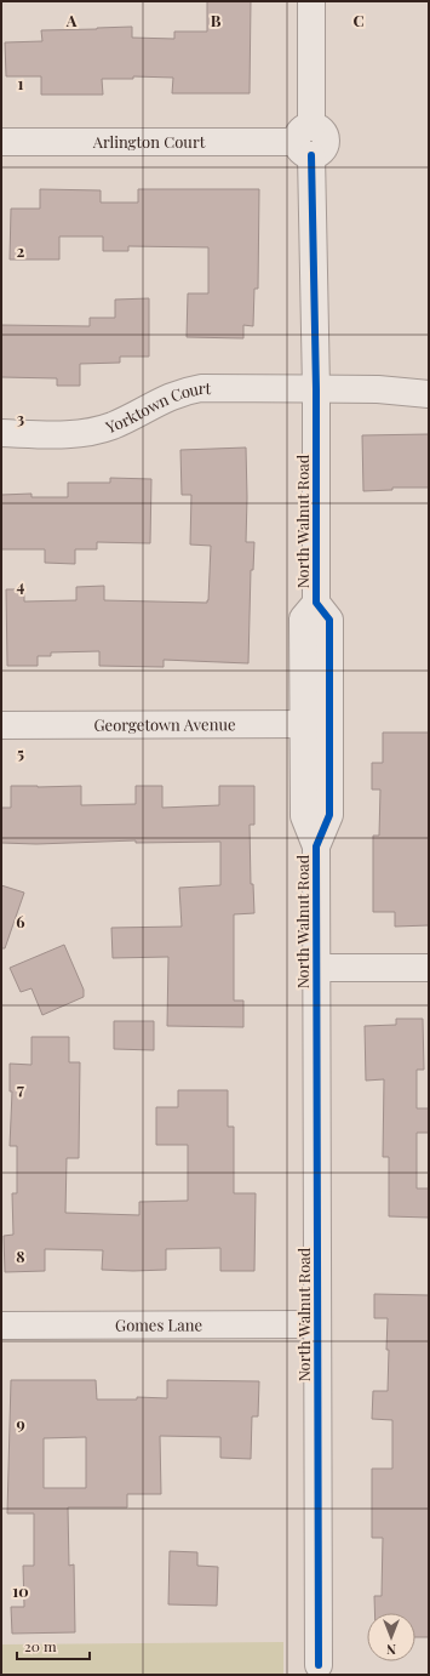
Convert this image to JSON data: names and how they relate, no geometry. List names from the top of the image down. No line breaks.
{"streets":{"street":["Arlington Court","Yorktown Court","North Walnut Road","Georgetown Avenue","Gomes Lane"]},"crossings":[["Arlington Court","North Walnut Road"],["Yorktown Court","North Walnut Road"],["North Walnut Road","Georgetown Avenue"],["North Walnut Road","Gomes Lane"]],"scale_bar":"20 m","north":"bottom","grid":{"columns":["A","B","C"],"rows":["1","2","3","4","5","6","7","8","9","10"]}}
